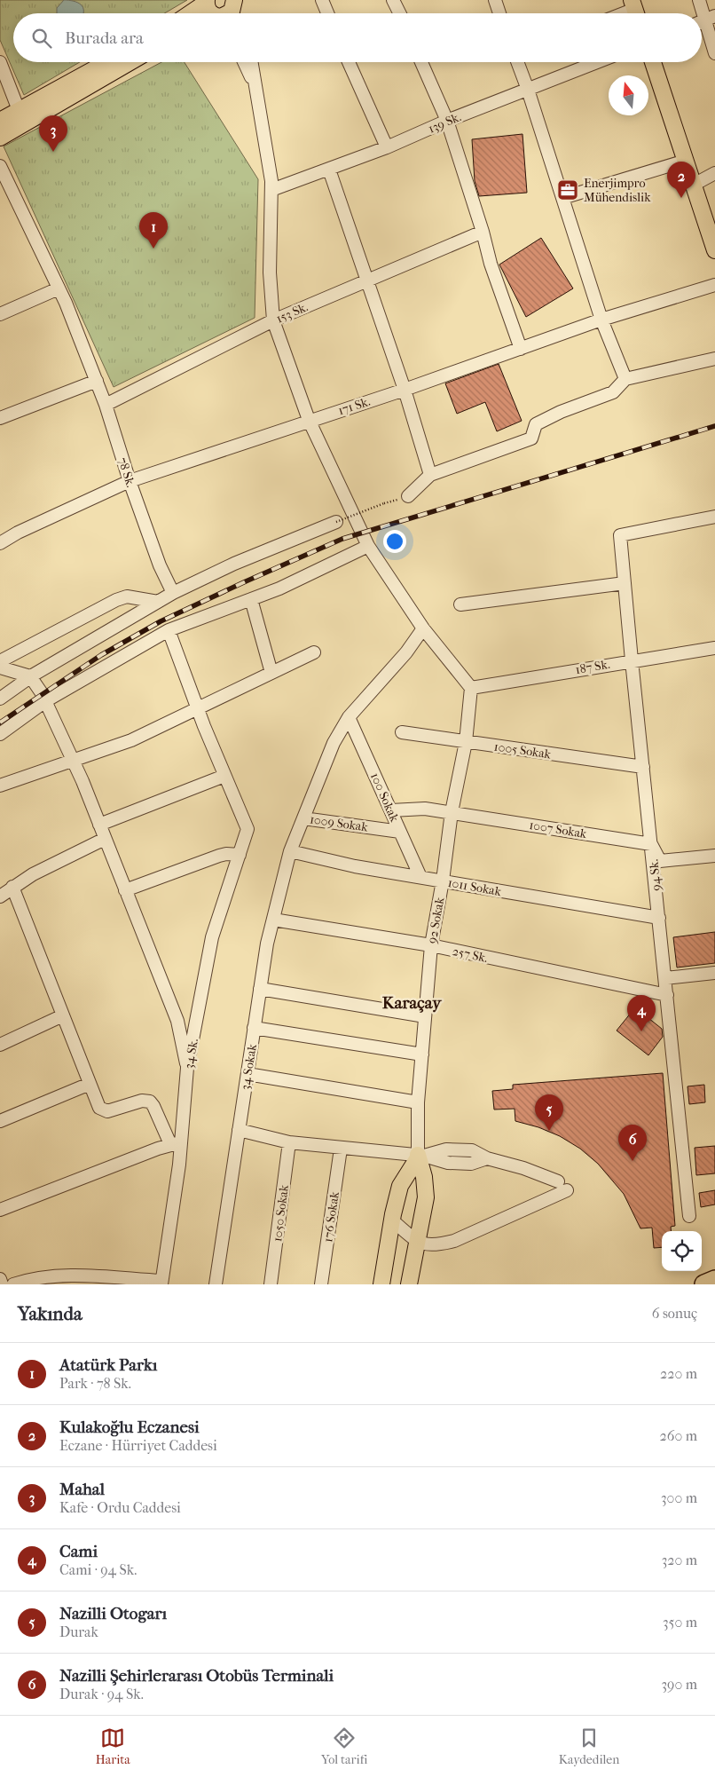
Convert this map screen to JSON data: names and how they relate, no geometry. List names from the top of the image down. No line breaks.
{"streets":{"street":["139 Sk.","153 Sk.","171 Sk.","78 Sk.","187 Sk.","1005 Sokak","100 Sokak","1009 Sokak","1007 Sokak","94 Sk.","1011 Sokak","92 Sokak","257 Sk.","34 Sk.","34 Sokak","1050 Sokak","176 Sokak"]},"crossings":[["153 Sk.","78 Sk."],["171 Sk.","78 Sk."],["187 Sk.","94 Sk."],["187 Sk.","92 Sokak"],["1005 Sokak","94 Sk."],["1005 Sokak","92 Sokak"],["100 Sokak","1009 Sokak"],["100 Sokak","1007 Sokak"],["100 Sokak","1011 Sokak"],["100 Sokak","34 Sokak"],["1009 Sokak","34 Sokak"],["1007 Sokak","94 Sk."],["1007 Sokak","92 Sokak"],["94 Sk.","1011 Sokak"],["94 Sk.","257 Sk."],["1011 Sokak","92 Sokak"],["1011 Sokak","34 Sokak"],["92 Sokak","257 Sk."],["257 Sk.","34 Sokak"]],"districts":["Karaçay"],"places":{"office":["Enerjimpro Mühendislik"]},"north":"top","page":{"search":"Burada ara","pins":["3","2","1","4","5","6"],"heading":["Yakında","6 sonuç"],"list":[{"mark":"1","name":"Atatürk Parkı","note":"Park · 78 Sk.","value":"220 m"},{"mark":"2","name":"Kulakoğlu Eczanesi","note":"Eczane · Hürriyet Caddesi","value":"260 m"},{"mark":"3","name":"Mahal","note":"Kafe · Ordu Caddesi","value":"300 m"},{"mark":"4","name":"Cami","note":"Cami · 94 Sk.","value":"320 m"},{"mark":"5","name":"Nazilli Otogarı","note":"Durak","value":"350 m"},{"mark":"6","name":"Nazilli Şehirlerarası Otobüs Terminali","note":"Durak · 94 Sk.","value":"390 m"}],"nav":["Harita","Yol tarifi","Kaydedilen"]}}
